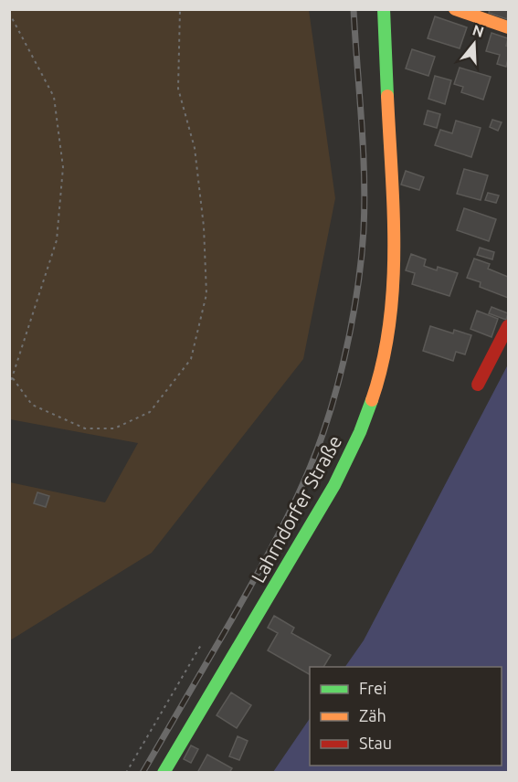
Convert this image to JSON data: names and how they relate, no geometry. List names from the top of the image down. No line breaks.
{"streets":{"street":["Lahrndorfer Straße"]},"legend":["Frei","Zäh","Stau"],"north":"top"}
